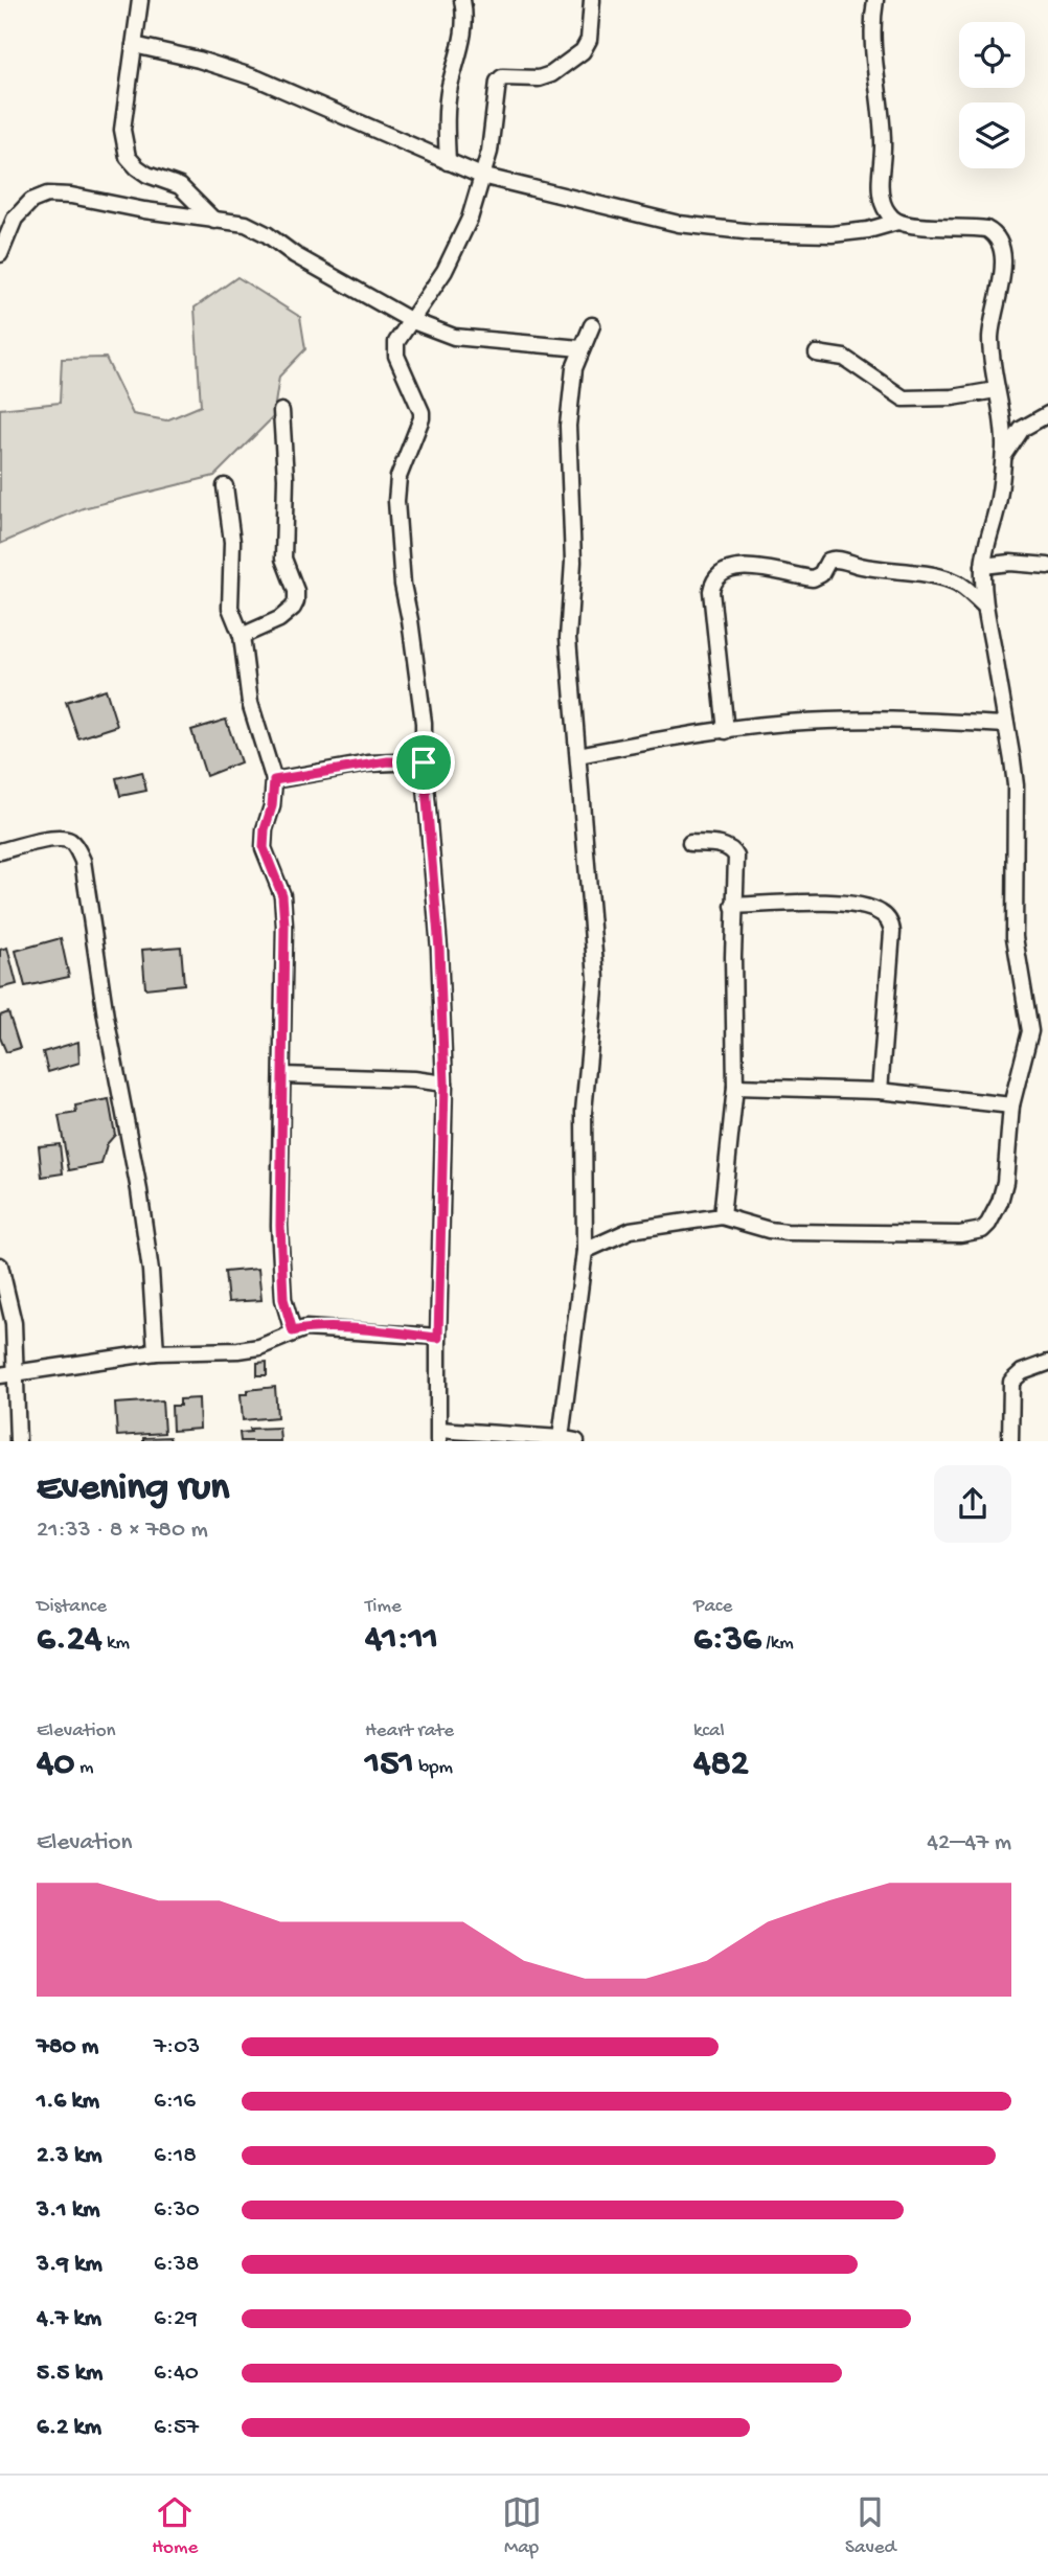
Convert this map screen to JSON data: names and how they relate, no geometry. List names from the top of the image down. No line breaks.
{"page":{"heading":["Evening run","21:33 · 8 × 780 m"],"stats":[["Distance","6.24 km"],["Time","41:11"],["Pace","6:36 /km"],["Elevation","40 m"],["Heart rate","151 bpm"],["kcal","482"]],"chart":["Elevation","42–47 m"],"list":[{"name":"780 m","note":"7:03"},{"name":"1.6 km","note":"6:16"},{"name":"2.3 km","note":"6:18"},{"name":"3.1 km","note":"6:30"},{"name":"3.9 km","note":"6:38"},{"name":"4.7 km","note":"6:29"},{"name":"5.5 km","note":"6:40"},{"name":"6.2 km","note":"6:57"}],"tabs":["Home","Map","Saved"]}}
